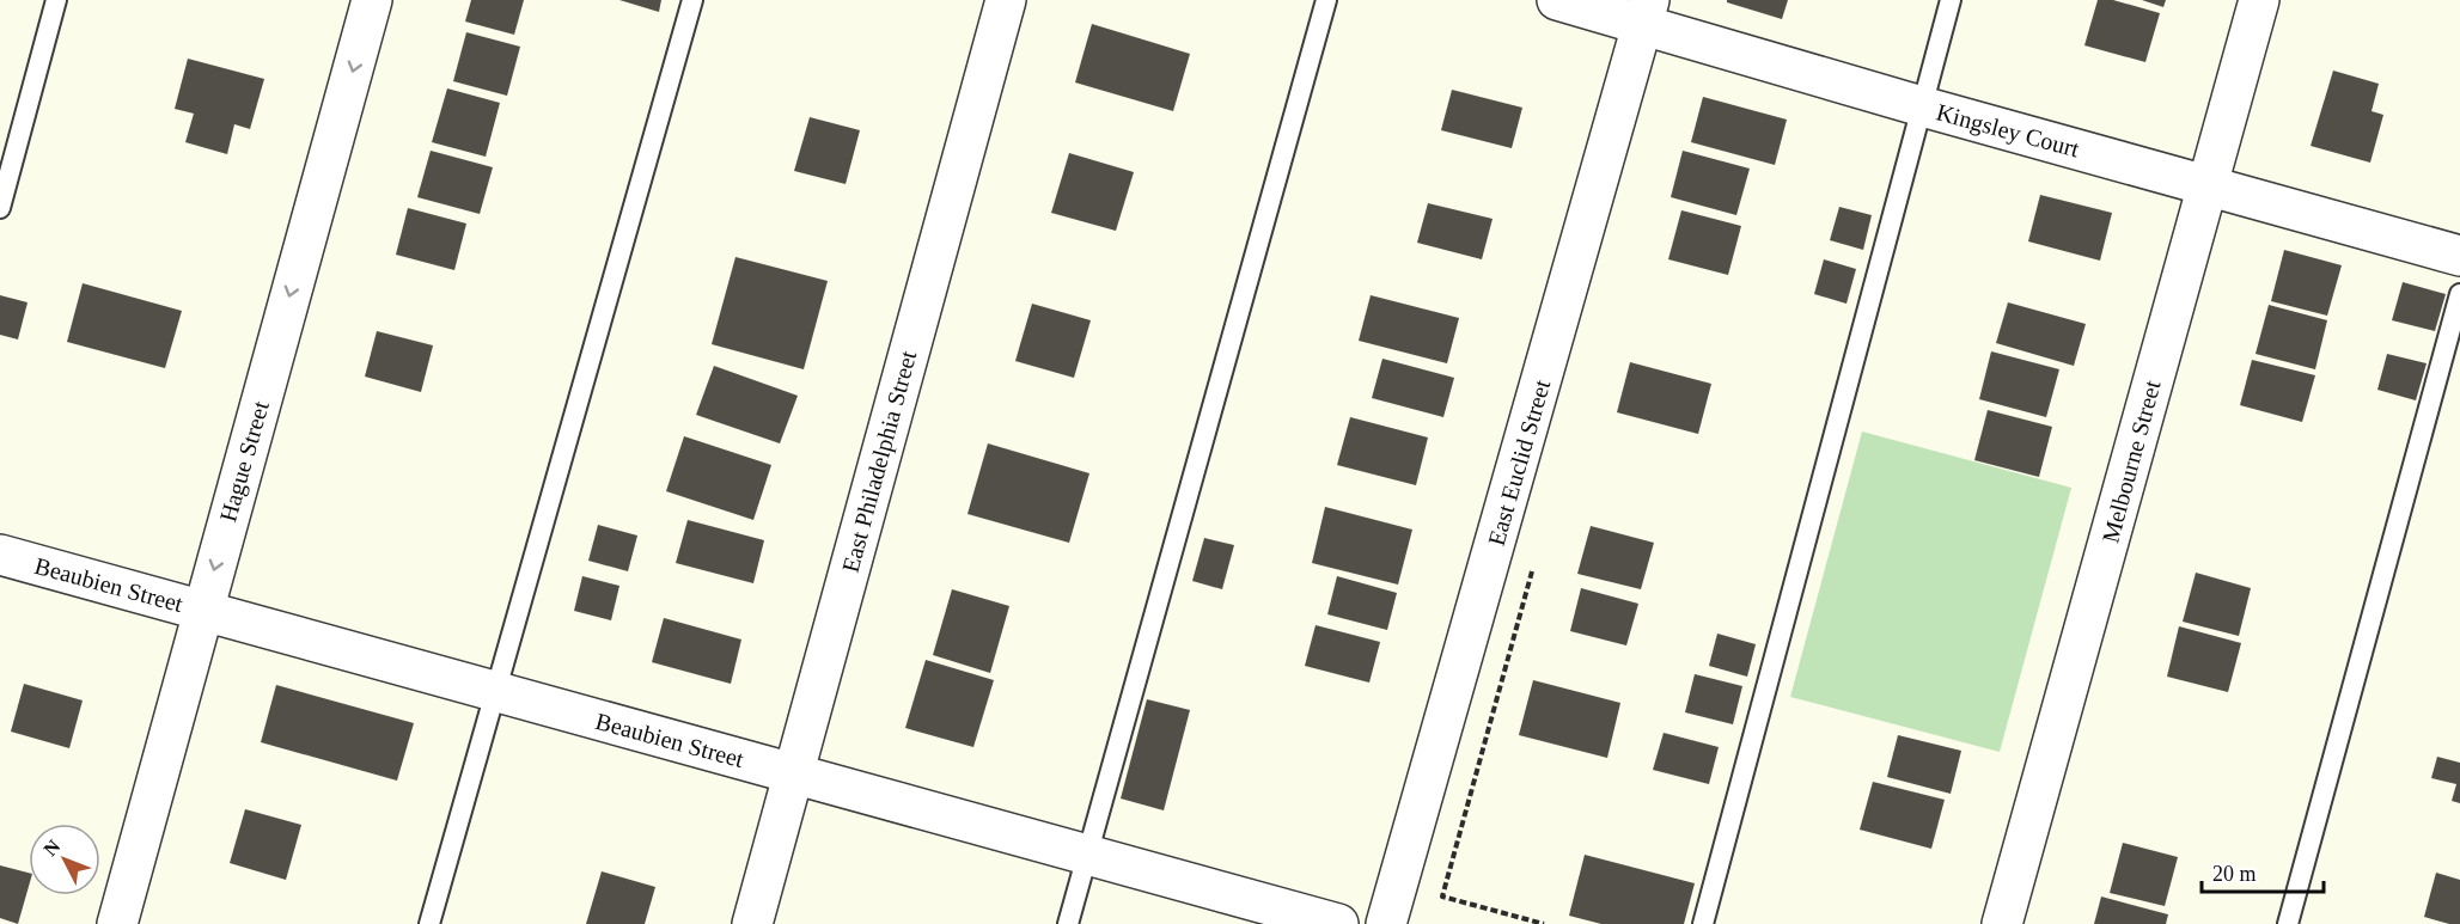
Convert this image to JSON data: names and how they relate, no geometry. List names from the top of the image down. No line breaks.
{"streets":{"street":["Kingsley Court","Hague Street","East Philadelphia Street","Melbourne Street","East Euclid Street","Beaubien Street"]},"crossings":[["Kingsley Court","Melbourne Street"],["Kingsley Court","East Euclid Street"],["Hague Street","Beaubien Street"],["East Philadelphia Street","Beaubien Street"]],"one_way":["Hague Street"],"scale_bar":"20 m","north":"top left"}
